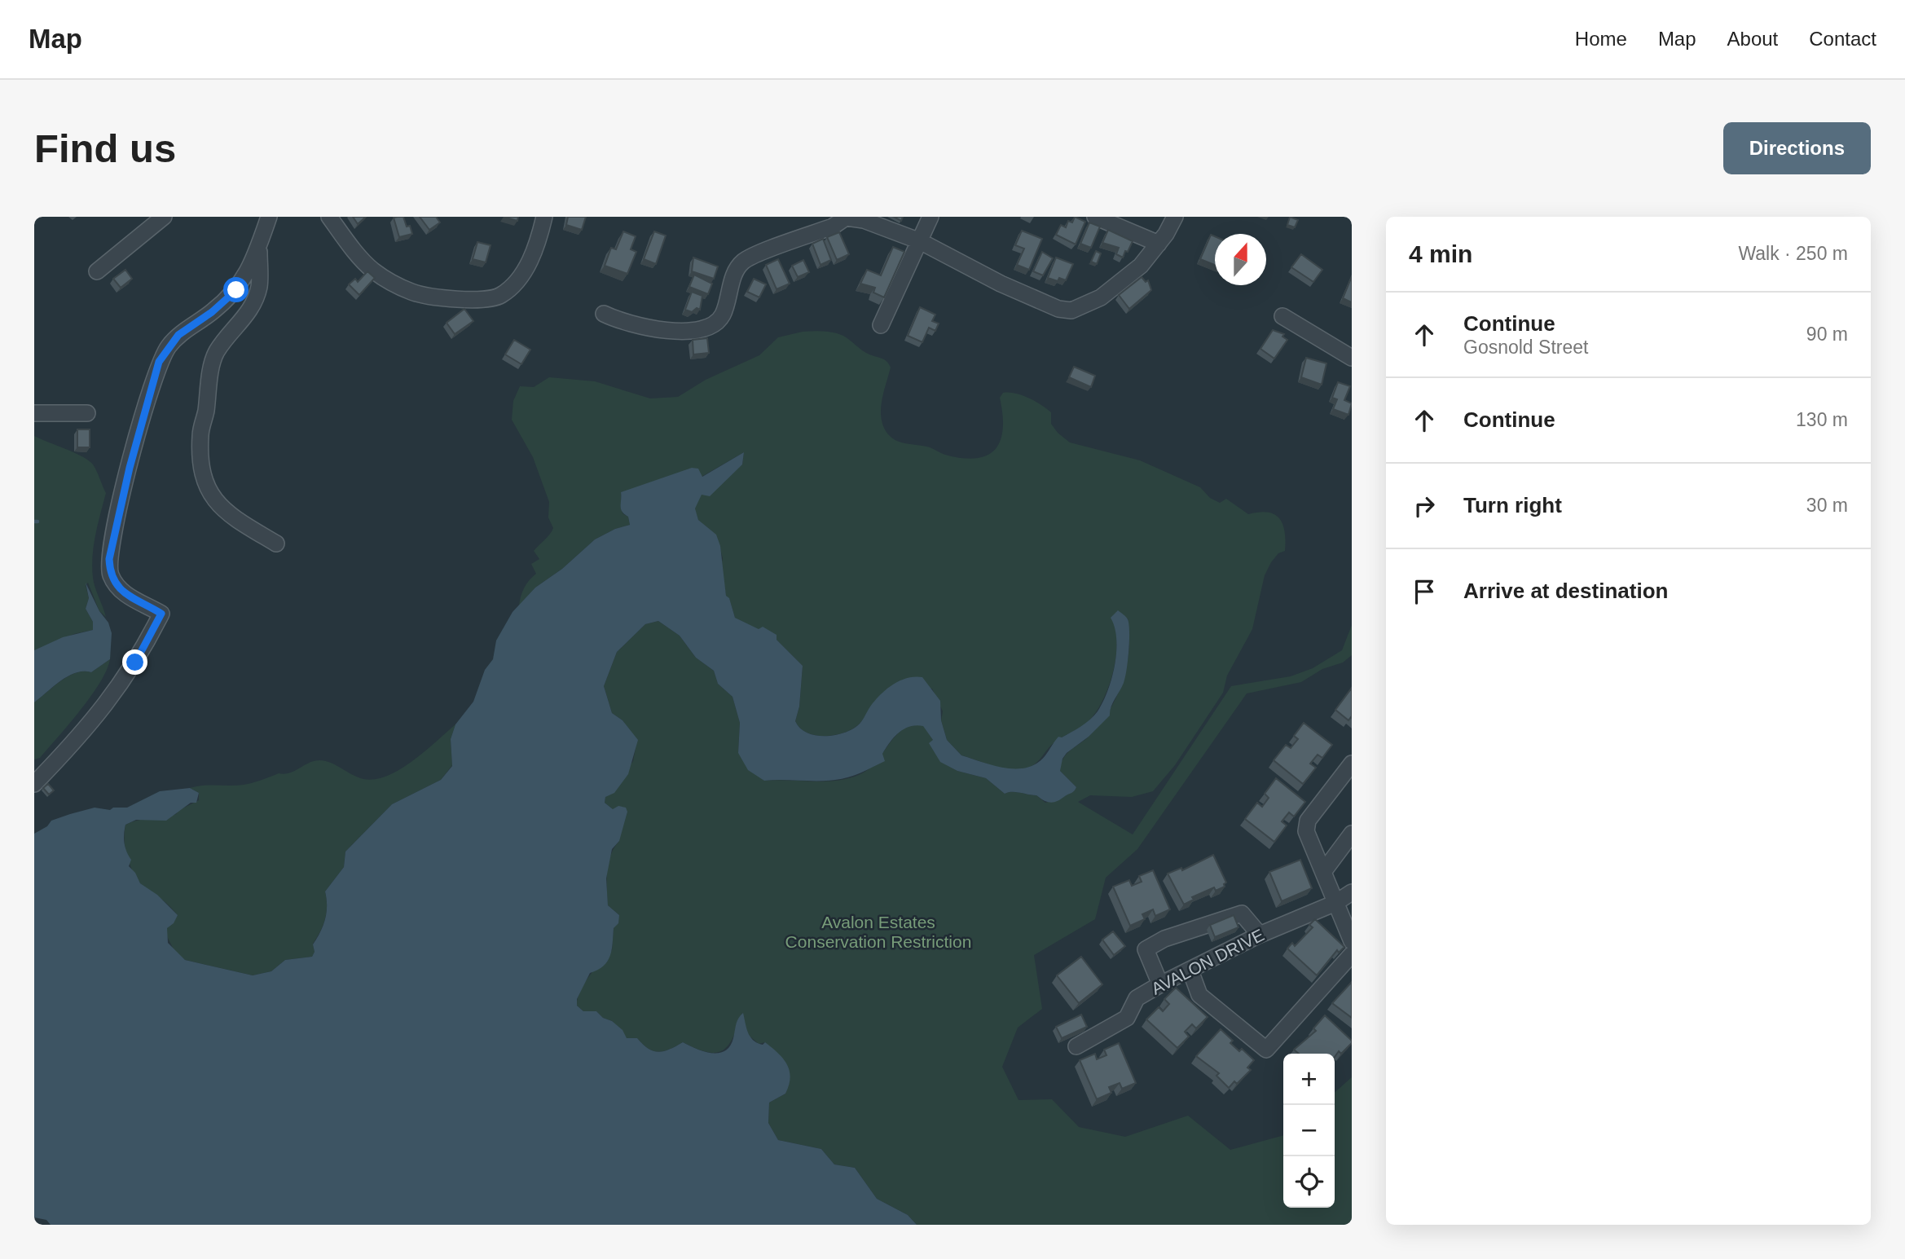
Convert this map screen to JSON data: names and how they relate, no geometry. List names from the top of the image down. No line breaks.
{"streets":{"street":["AVALON DRIVE"]},"parks":["Avalon Estates Conservation Restriction"],"north":"top","page":{"header":"Map","nav":["Home","Map","About","Contact"],"buttons":"Directions","title":"Find us","heading":["4 min","Walk · 250 m"],"list":[["Continue","Gosnold Street","90 m"],["Continue","130 m"],["Turn right","30 m"],"Arrive at destination"],"map_buttons":["+","−"]}}
